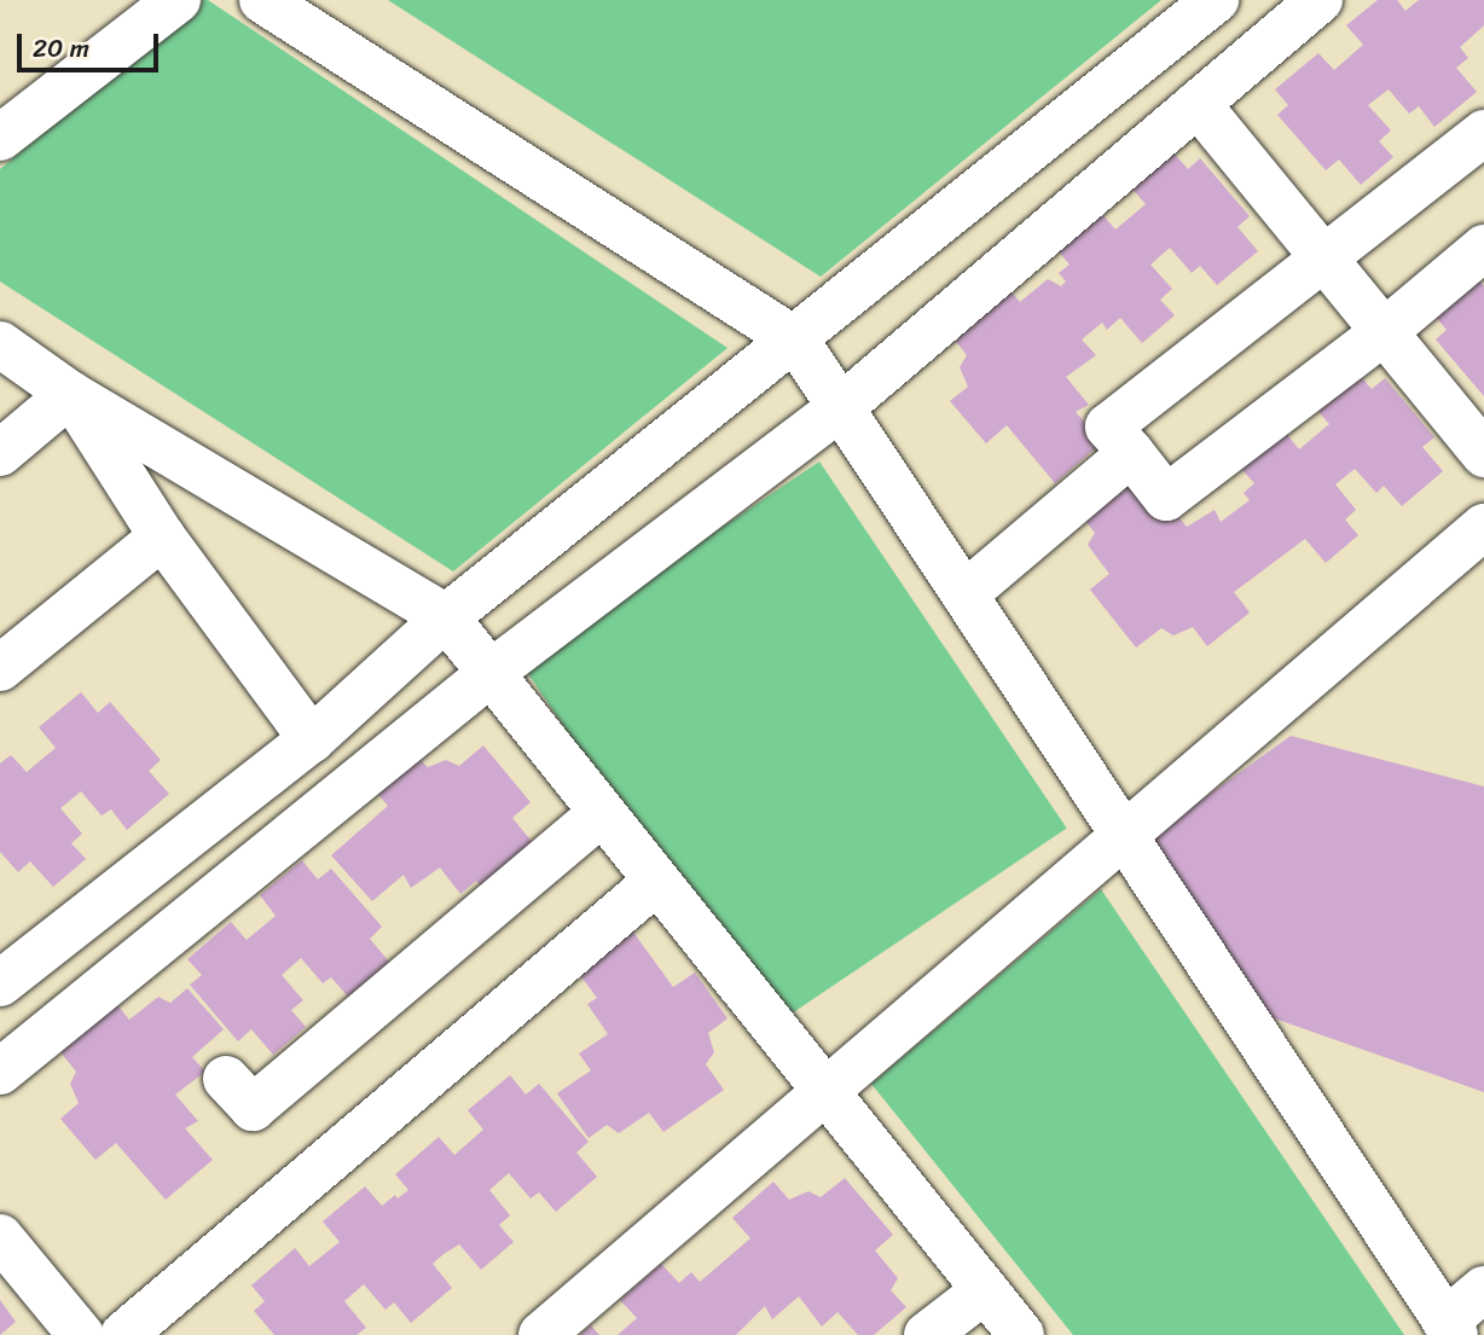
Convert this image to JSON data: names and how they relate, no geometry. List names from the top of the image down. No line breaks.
{"scale_bar":"20 m"}
